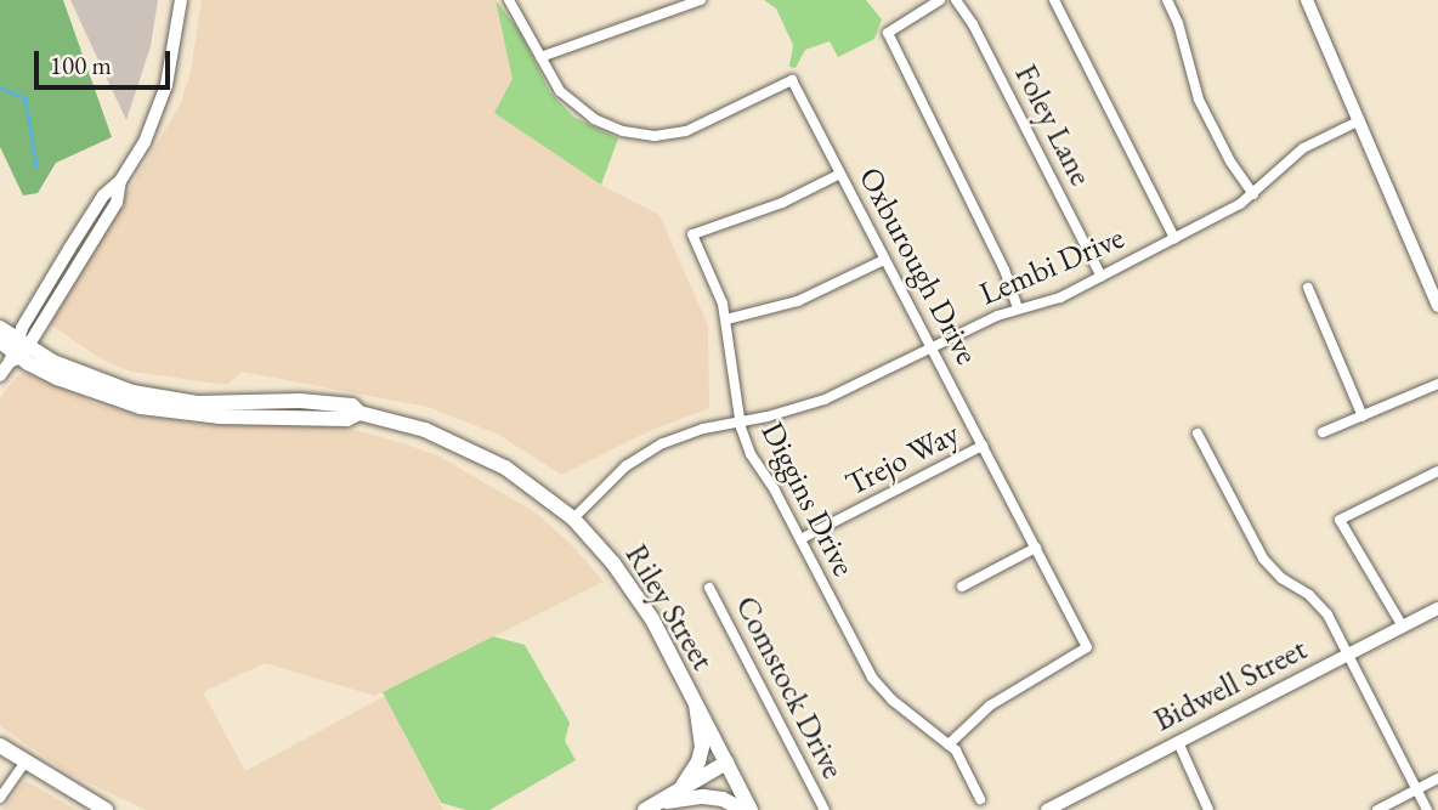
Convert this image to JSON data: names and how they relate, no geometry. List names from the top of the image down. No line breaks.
{"streets":{"main road":["Riley Street"],"street":["Foley Lane","Oxburough Drive","Lembi Drive","Trejo Way","Diggins Drive","Bidwell Street","Comstock Drive"]},"crossings":[["Foley Lane","Lembi Drive"],["Oxburough Drive","Lembi Drive"],["Oxburough Drive","Trejo Way"],["Oxburough Drive","Diggins Drive"],["Lembi Drive","Diggins Drive"],["Lembi Drive","Riley Street"],["Trejo Way","Diggins Drive"]],"scale_bar":"100 m"}
